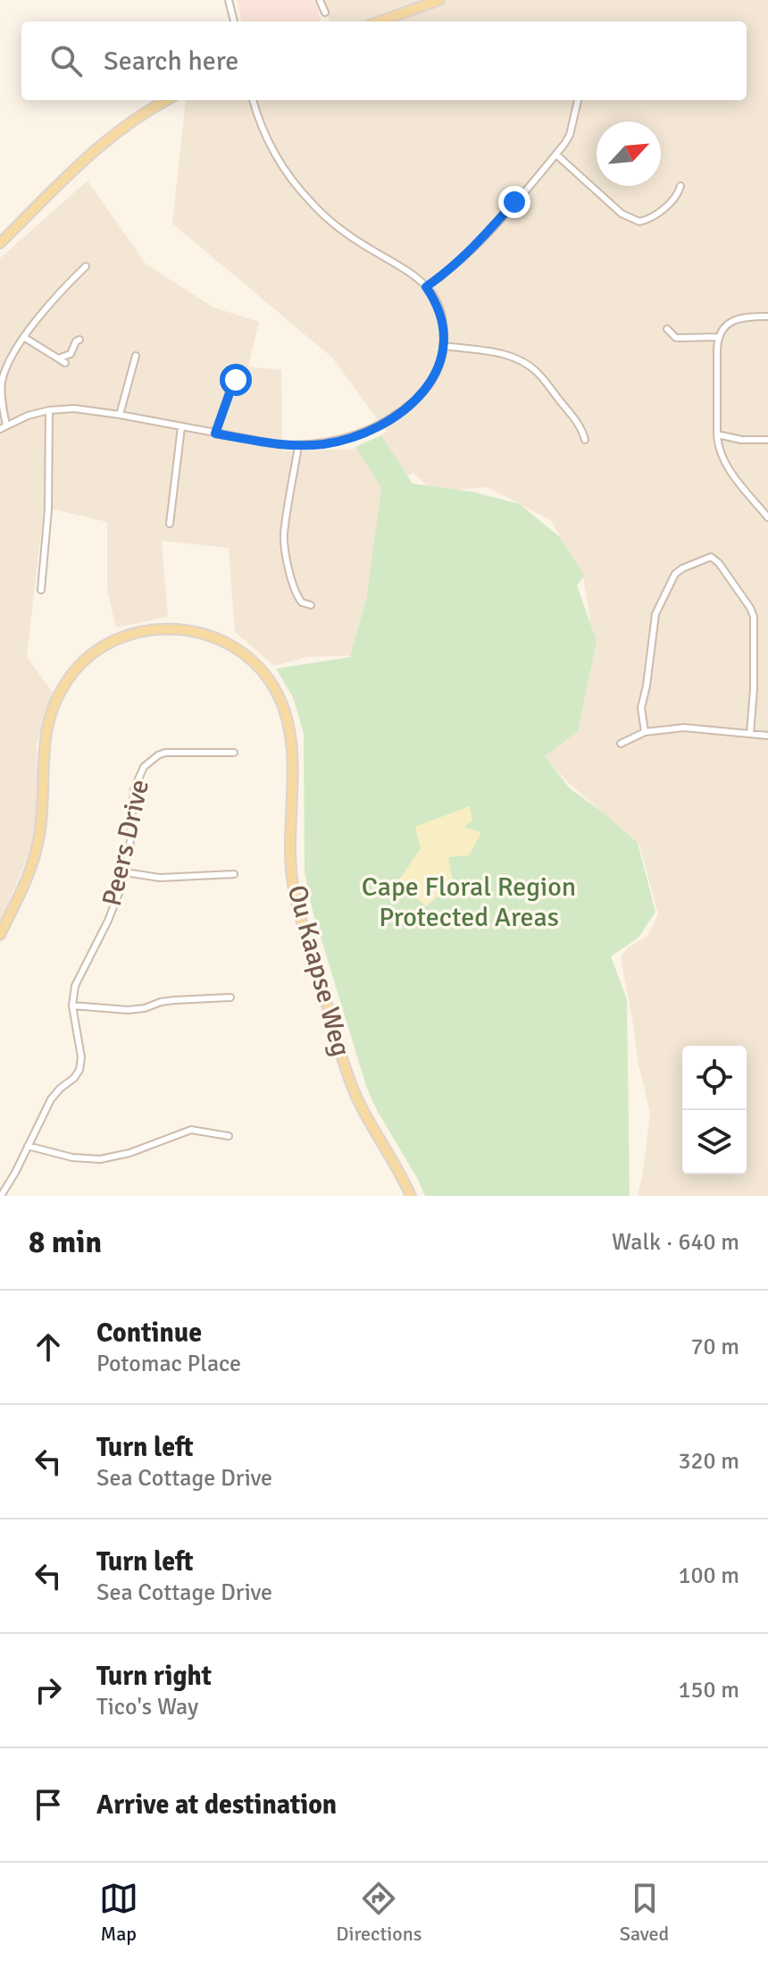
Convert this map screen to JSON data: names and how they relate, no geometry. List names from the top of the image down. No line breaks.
{"streets":{"main road":["Ou Kaapse Weg"],"street":["Peers Drive"]},"parks":["Cape Floral Region Protected Areas"],"north":"top right","page":{"search":"Search here","heading":["8 min","Walk · 640 m"],"list":[["Continue","Potomac Place","70 m"],["Turn left","Sea Cottage Drive","320 m"],["Turn left","Sea Cottage Drive","100 m"],["Turn right","Tico's Way","150 m"],"Arrive at destination"],"nav":["Map","Directions","Saved"]}}
